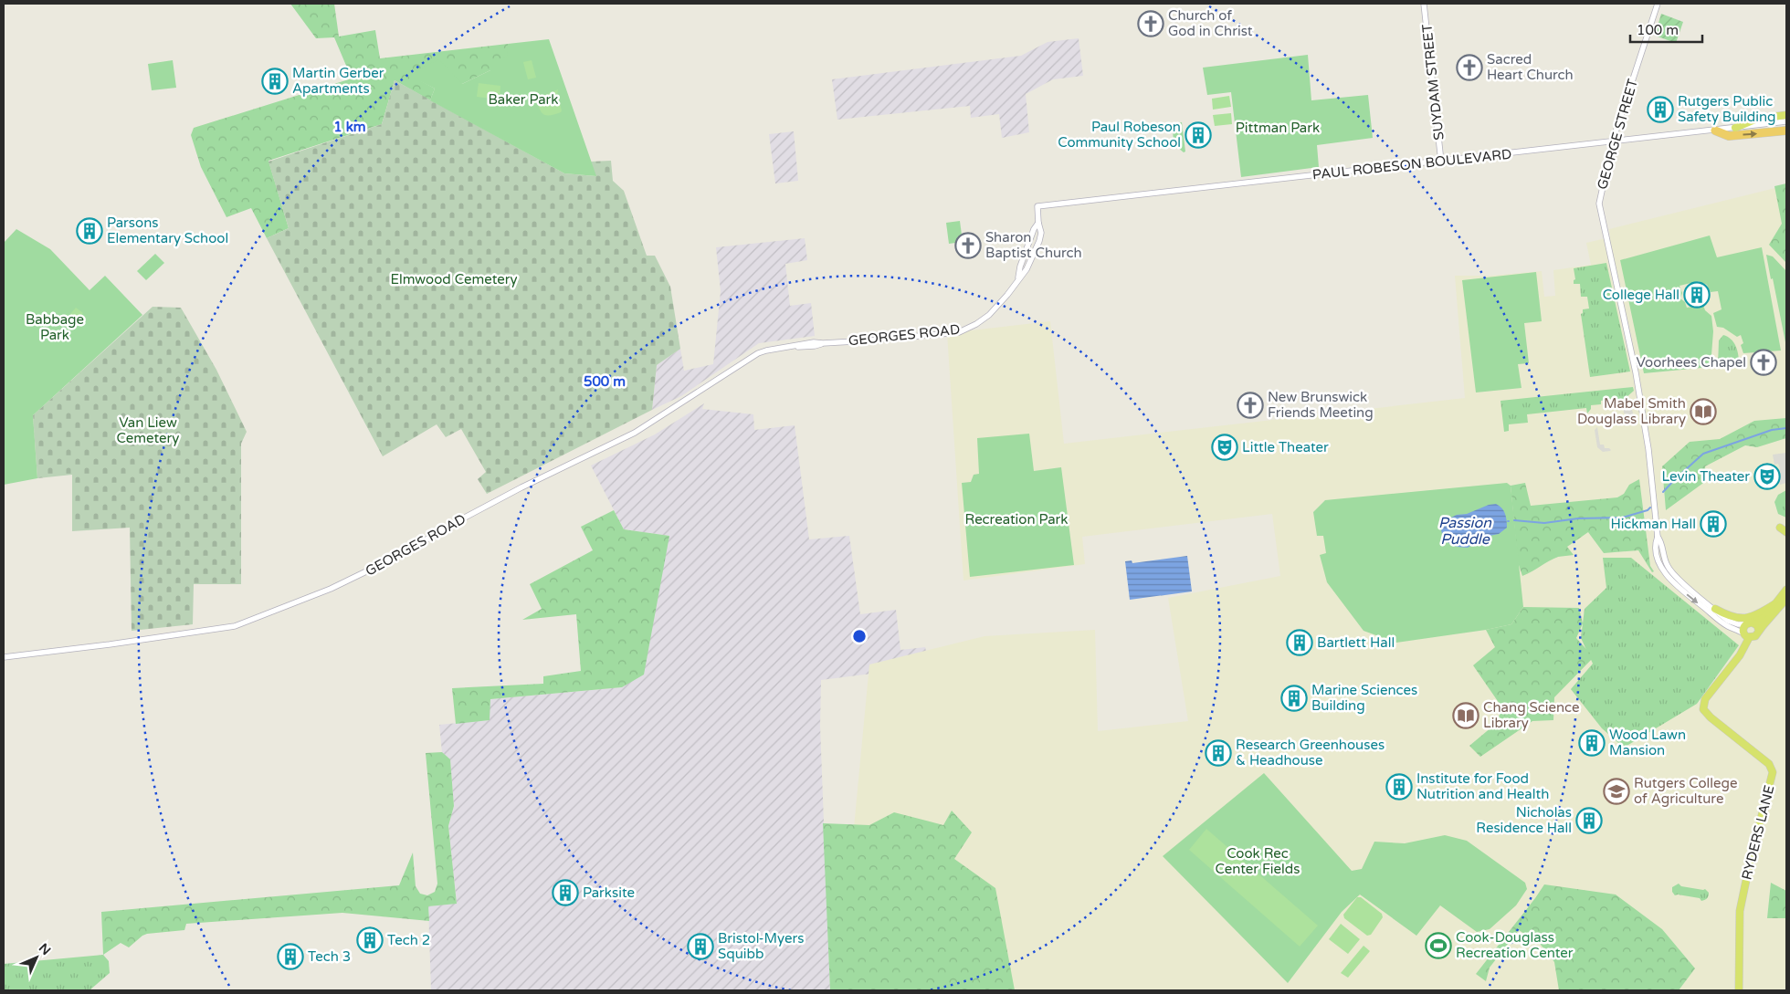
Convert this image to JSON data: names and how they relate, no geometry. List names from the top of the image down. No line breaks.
{"streets":{"main road":["RYDERS LANE"],"street":["SUYDAM STREET","GEORGE STREET","PAUL ROBESON BOULEVARD","GEORGES ROAD"]},"crossings":[["SUYDAM STREET","PAUL ROBESON BOULEVARD"],["GEORGE STREET","PAUL ROBESON BOULEVARD"],["GEORGE STREET","RYDERS LANE"],["PAUL ROBESON BOULEVARD","GEORGES ROAD"]],"water":["Passion Puddle"],"parks":["Baker Park","Pittman Park","Elmwood Cemetery","Babbage Park","Van Liew Cemetery","Recreation Park","Cook Rec Center Fields"],"places":{"church":["Church of God in Christ","Sacred Heart Church","Sharon Baptist Church","Voorhees Chapel","New Brunswick Friends Meeting"],"building":["Martin Gerber Apartments","Rutgers Public Safety Building","Paul Robeson Community School","Parsons Elementary School","College Hall","Hickman Hall","Bartlett Hall","Marine Sciences Building","Wood Lawn Mansion","Research Greenhouses & Headhouse","Institute for Food Nutrition and Health","Nicholas Residence Hall","Parksite","Tech 2","Bristol-Myers Squibb","Tech 3"],"library":["Mabel Smith Douglass Library","Chang Science Library"],"theatre":["Little Theater","Levin Theater"],"school or university":["Rutgers College of Agriculture"],"sports":["Cook-Douglass Recreation Center"]},"scale_bar":"100 m","north":"top right","rings":["1 km","500 m"]}
